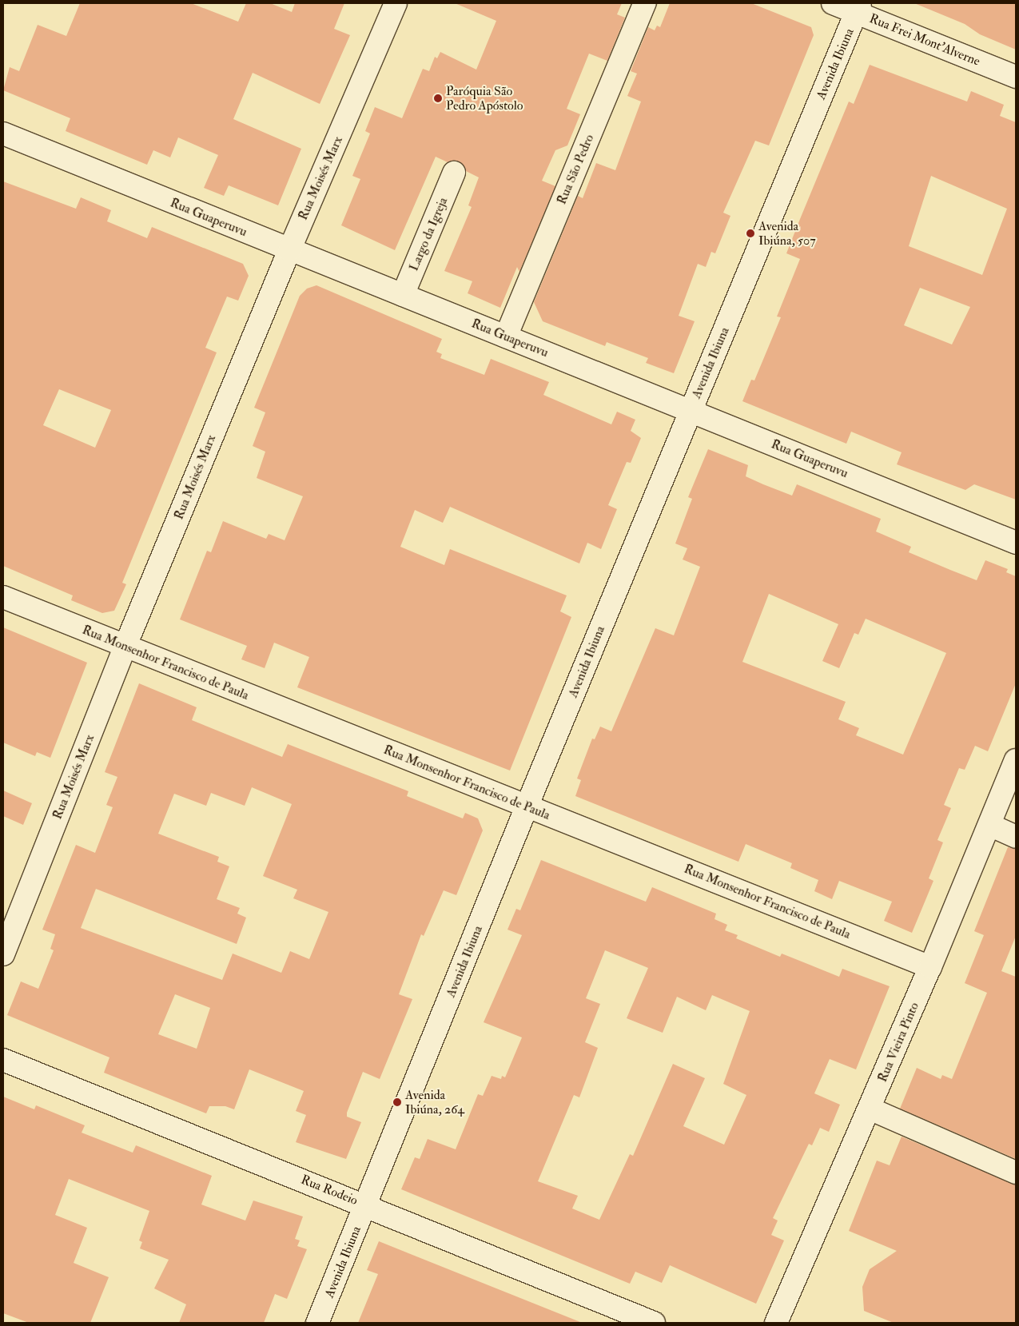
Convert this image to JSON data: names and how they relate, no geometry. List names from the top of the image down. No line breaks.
{"streets":{"street":["Rua Frei Mont'Alverne","Avenida Ibiuna","Rua São Pedro","Rua Moisés Marx","Rua Guaperuvu","Largo da Igreja","Rua Monsenhor Francisco de Paula","Rua Vieira Pinto","Rua Rodeio"]},"crossings":[["Rua Frei Mont'Alverne","Avenida Ibiuna"],["Avenida Ibiuna","Rua Guaperuvu"],["Avenida Ibiuna","Rua Monsenhor Francisco de Paula"],["Avenida Ibiuna","Rua Rodeio"],["Rua São Pedro","Rua Guaperuvu"],["Rua Moisés Marx","Rua Guaperuvu"],["Rua Moisés Marx","Rua Monsenhor Francisco de Paula"],["Rua Guaperuvu","Largo da Igreja"],["Rua Monsenhor Francisco de Paula","Rua Vieira Pinto"]],"places":["Paróquia São Pedro Apóstolo","Avenida Ibiúna, 507","Avenida Ibiúna, 264"]}
